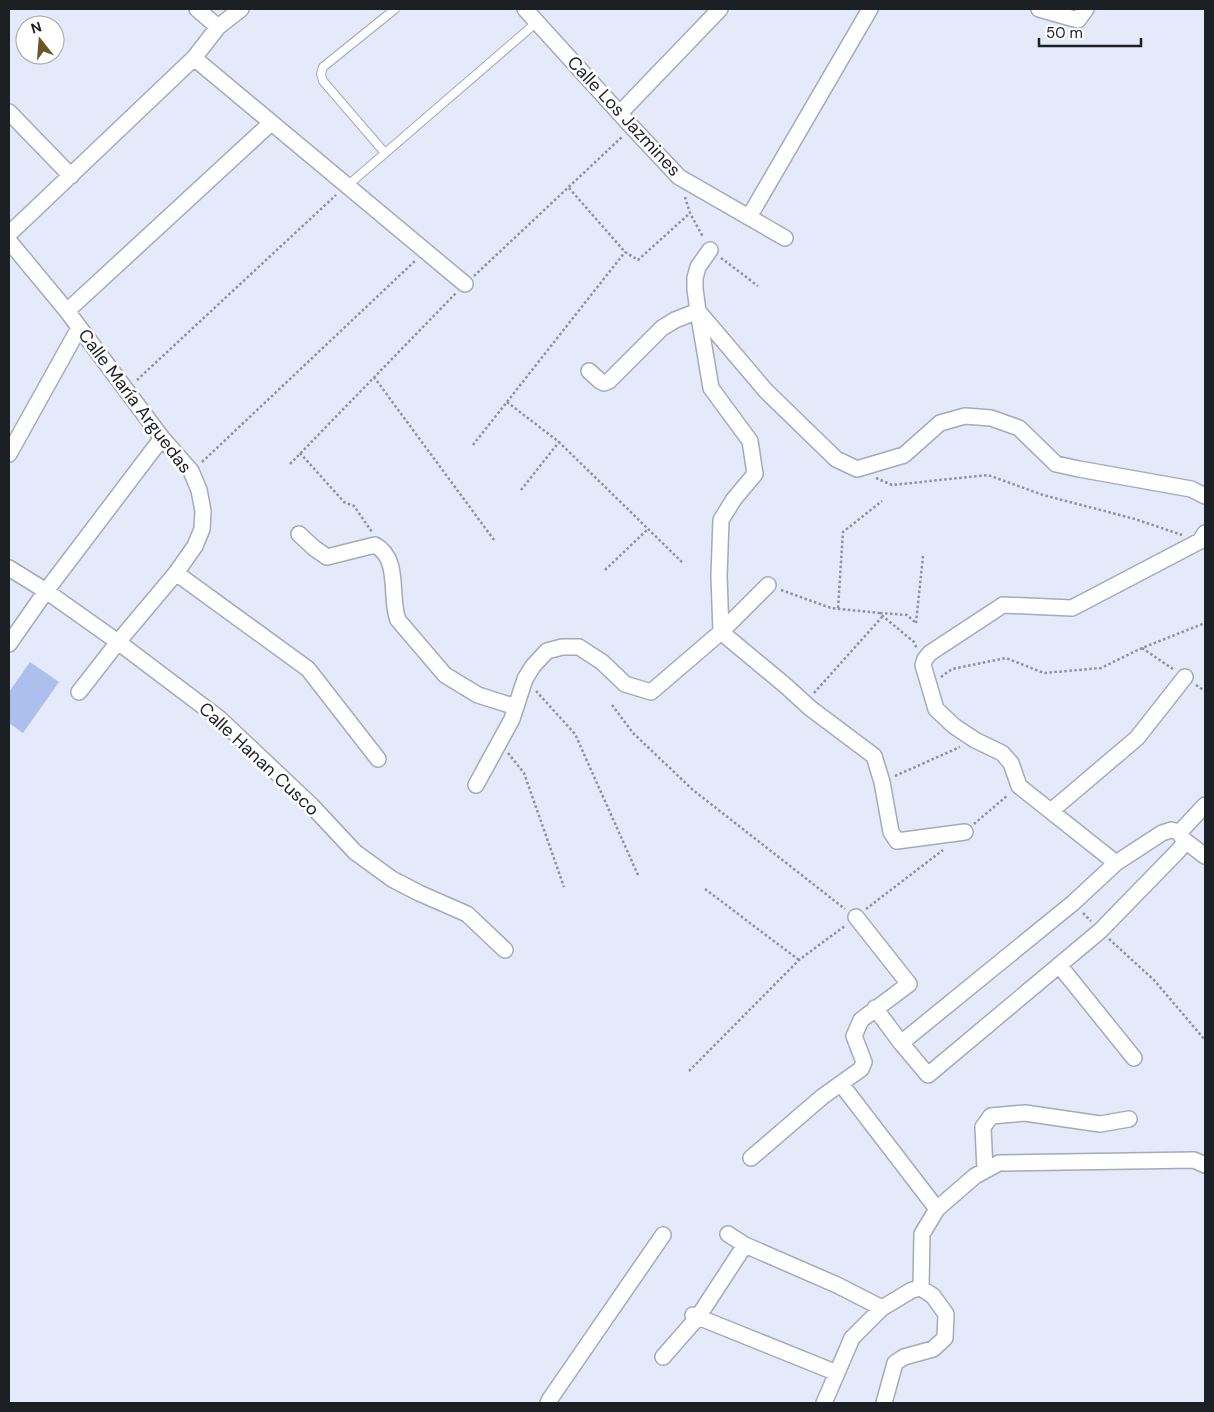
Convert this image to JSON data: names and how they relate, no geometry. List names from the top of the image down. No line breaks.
{"streets":{"street":["Calle Los Jazmines","Calle María Arguedas","Calle Hanan Cusco"]},"crossings":[["Calle María Arguedas","Calle Hanan Cusco"]],"scale_bar":"50 m","north":"top"}
